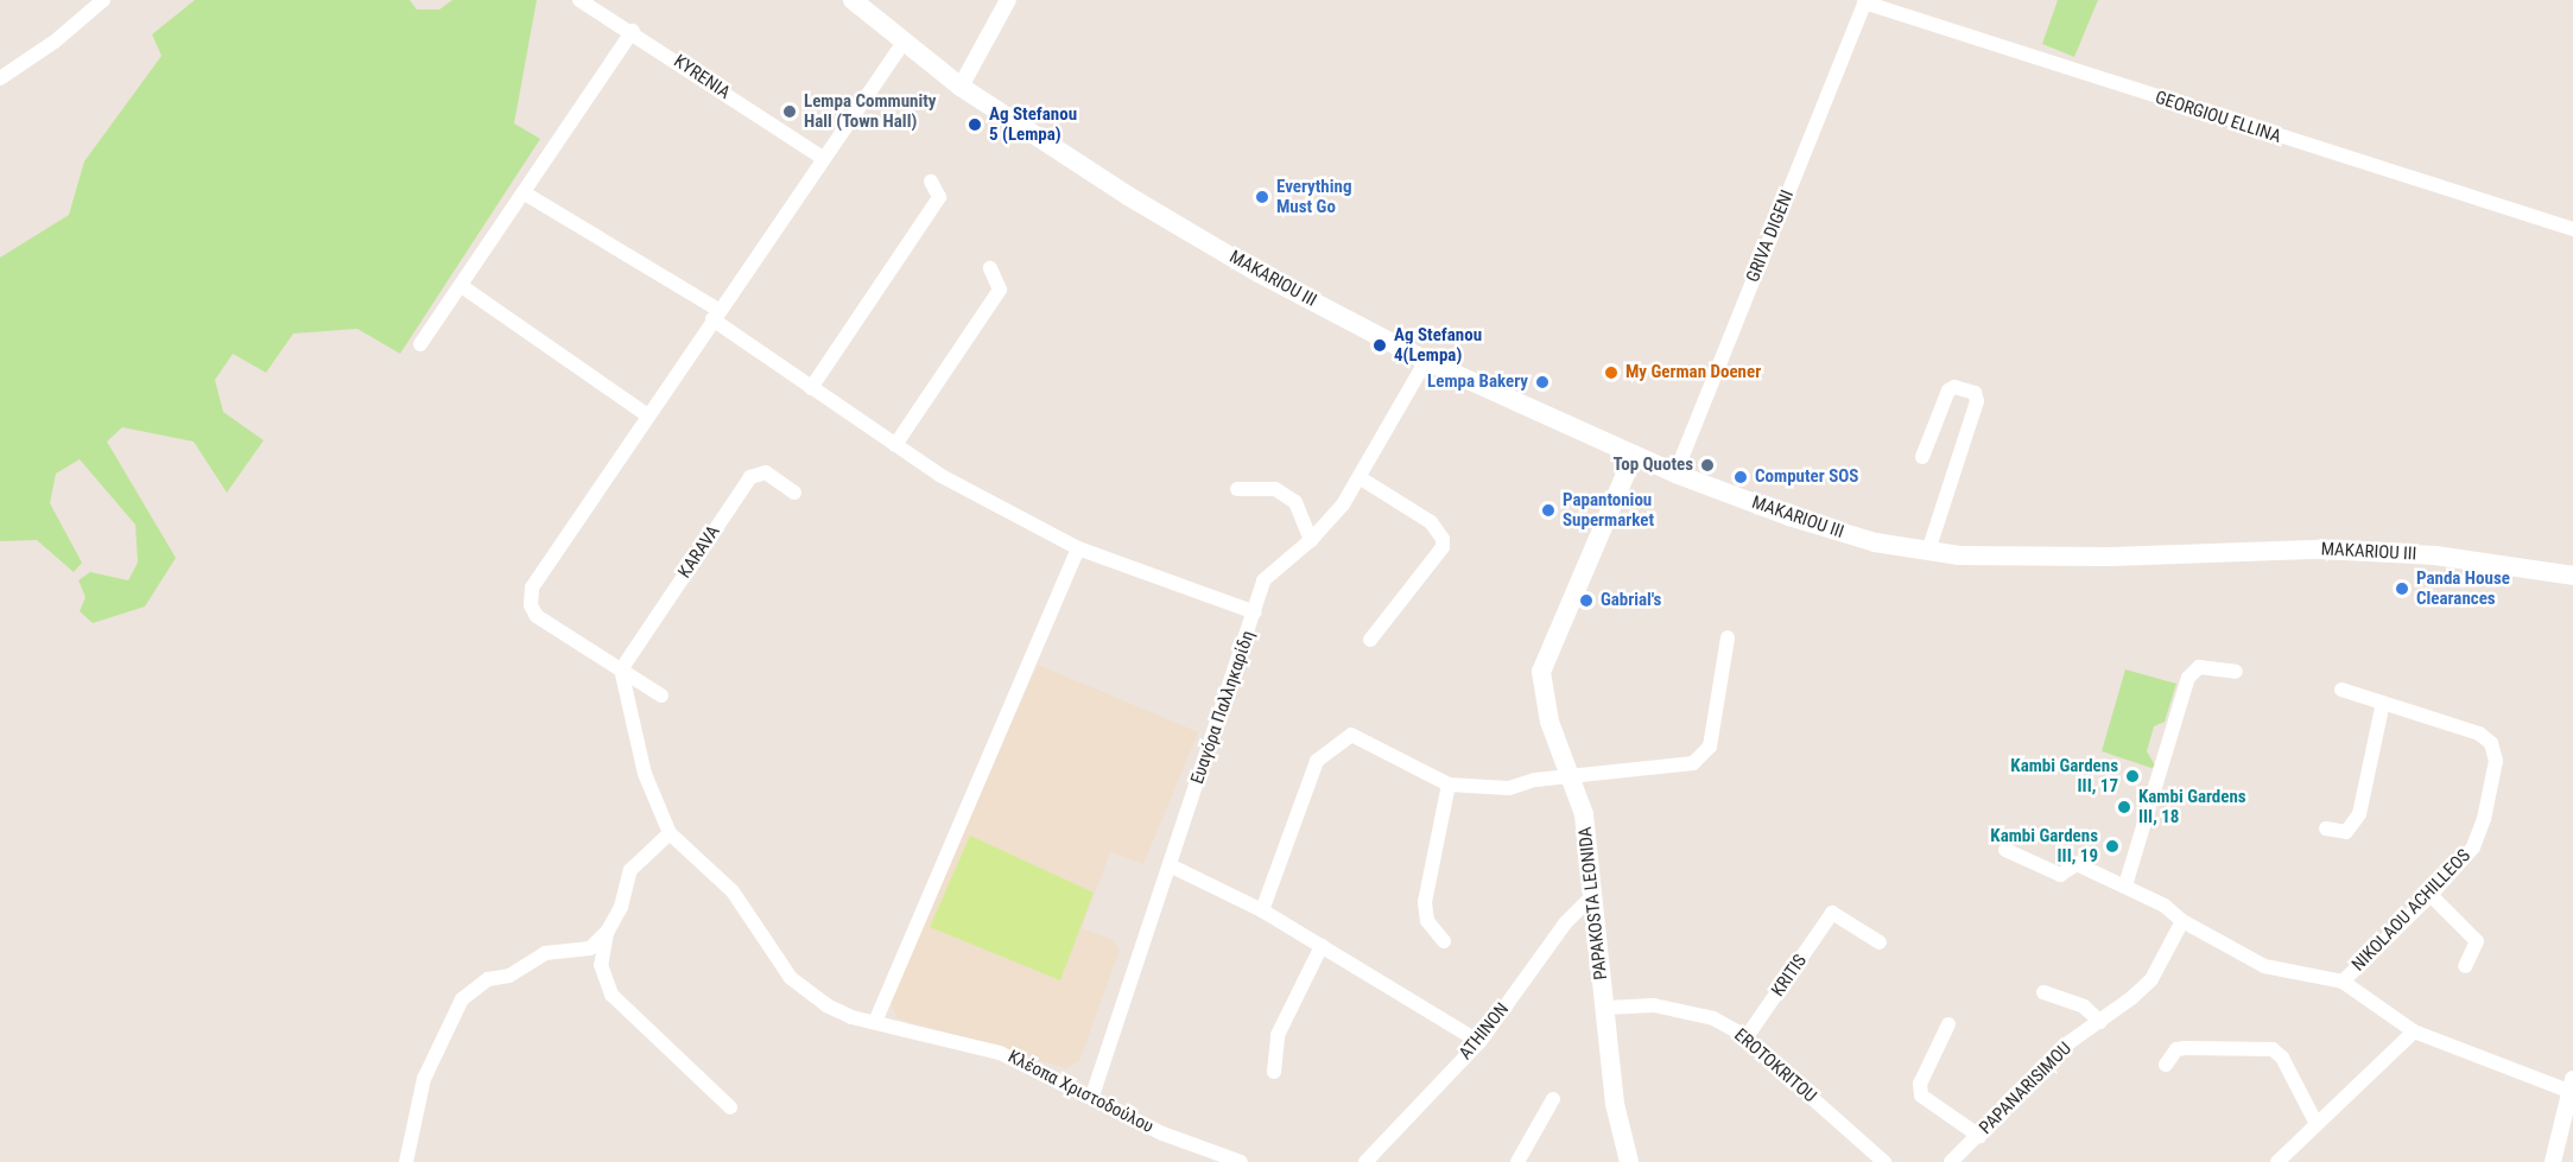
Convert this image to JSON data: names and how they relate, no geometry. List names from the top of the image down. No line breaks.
{"streets":{"main road":["MAKARIOU III","PAPAKOSTA LEONIDA"],"street":["KYRENIA","GEORGIOU ELLINA","GRIVA DIGENI","KARAVA","Ευαγόρα Παλληκαρίδη","NIKOLAOU ACHILLEOS","KRITIS","ATHINON","EROTOKRITOU","PAPANARISIMOU","Κλέοπα Χριστοδούλου"]},"crossings":[["GEORGIOU ELLINA","GRIVA DIGENI"],["GRIVA DIGENI","MAKARIOU III"],["MAKARIOU III","Ευαγόρα Παλληκαρίδη"],["MAKARIOU III","PAPAKOSTA LEONIDA"],["Ευαγόρα Παλληκαρίδη","Κλέοπα Χριστοδούλου"],["PAPAKOSTA LEONIDA","ATHINON"],["PAPAKOSTA LEONIDA","EROTOKRITOU"],["KRITIS","EROTOKRITOU"]],"places":["Lempa Community Hall (Town Hall)","Ag Stefanou 5 (Lempa)","Everything Must Go","Ag Stefanou 4(Lempa)","My German Doener","Lempa Bakery","Top Quotes","Computer SOS","Papantoniou Supermarket","Panda House Clearances","Gabrial's","Kambi Gardens III, 17","Kambi Gardens III, 18","Kambi Gardens III, 19"]}
